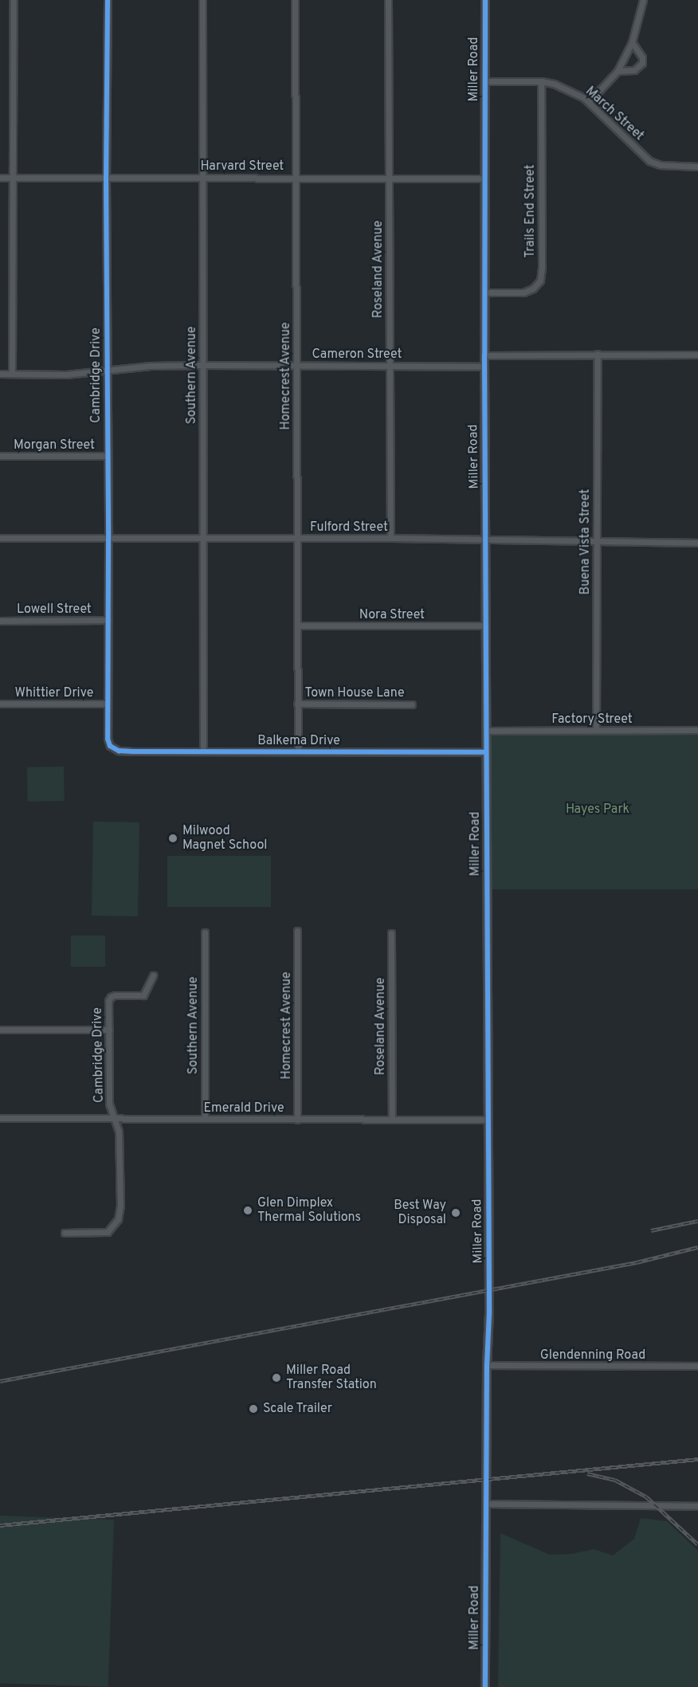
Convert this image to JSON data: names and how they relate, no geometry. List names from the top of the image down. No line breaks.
{"streets":{"street":["Miller Road","March Street","Harvard Street","Trails End Street","Roseland Avenue","Cameron Street","Cambridge Drive","Southern Avenue","Homecrest Avenue","Morgan Street","Fulford Street","Buena Vista Street","Lowell Street","Nora Street","Whittier Drive","Town House Lane","Factory Street","Balkema Drive","Emerald Drive","Glendenning Road"]},"crossings":[["Miller Road","March Street"],["Miller Road","Harvard Street"],["Miller Road","Trails End Street"],["Miller Road","Cameron Street"],["Miller Road","Fulford Street"],["Miller Road","Nora Street"],["Miller Road","Factory Street"],["Miller Road","Balkema Drive"],["Miller Road","Emerald Drive"],["Miller Road","Glendenning Road"],["March Street","Trails End Street"],["Harvard Street","Roseland Avenue"],["Harvard Street","Cambridge Drive"],["Harvard Street","Southern Avenue"],["Harvard Street","Homecrest Avenue"],["Roseland Avenue","Cameron Street"],["Roseland Avenue","Fulford Street"],["Roseland Avenue","Emerald Drive"],["Cameron Street","Cambridge Drive"],["Cameron Street","Southern Avenue"],["Cameron Street","Homecrest Avenue"],["Cambridge Drive","Morgan Street"],["Cambridge Drive","Fulford Street"],["Cambridge Drive","Lowell Street"],["Cambridge Drive","Whittier Drive"],["Cambridge Drive","Balkema Drive"],["Cambridge Drive","Emerald Drive"],["Southern Avenue","Fulford Street"],["Southern Avenue","Balkema Drive"],["Southern Avenue","Emerald Drive"],["Homecrest Avenue","Fulford Street"],["Homecrest Avenue","Nora Street"],["Homecrest Avenue","Town House Lane"],["Homecrest Avenue","Balkema Drive"],["Homecrest Avenue","Emerald Drive"],["Fulford Street","Buena Vista Street"],["Buena Vista Street","Factory Street"]],"parks":["Hayes Park"],"places":["Milwood Magnet School","Glen Dimplex Thermal Solutions","Best Way Disposal","Miller Road Transfer Station","Scale Trailer"]}
